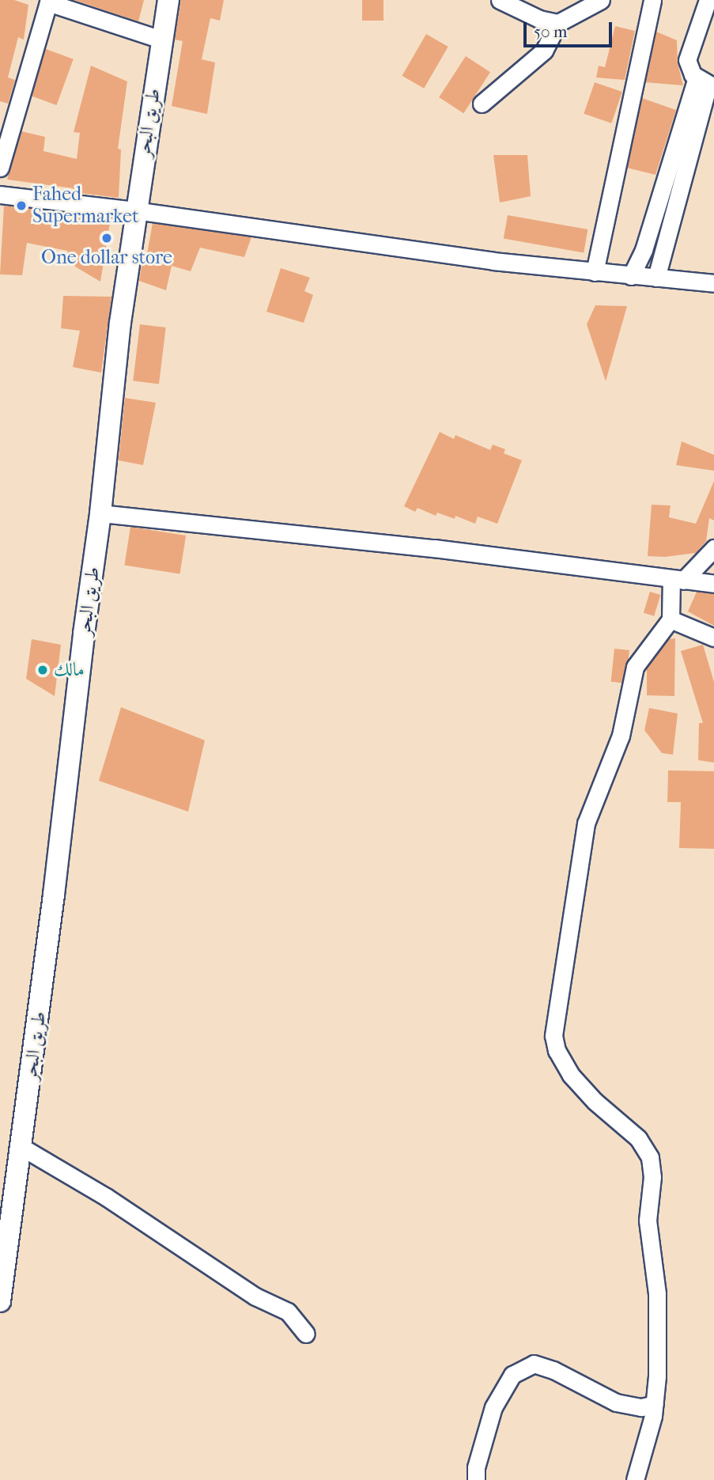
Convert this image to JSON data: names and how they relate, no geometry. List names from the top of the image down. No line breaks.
{"streets":{"main road":["طريق البحر"]},"places":["Fahed Supermarket","One dollar store","مالك"],"scale_bar":"50 m"}
